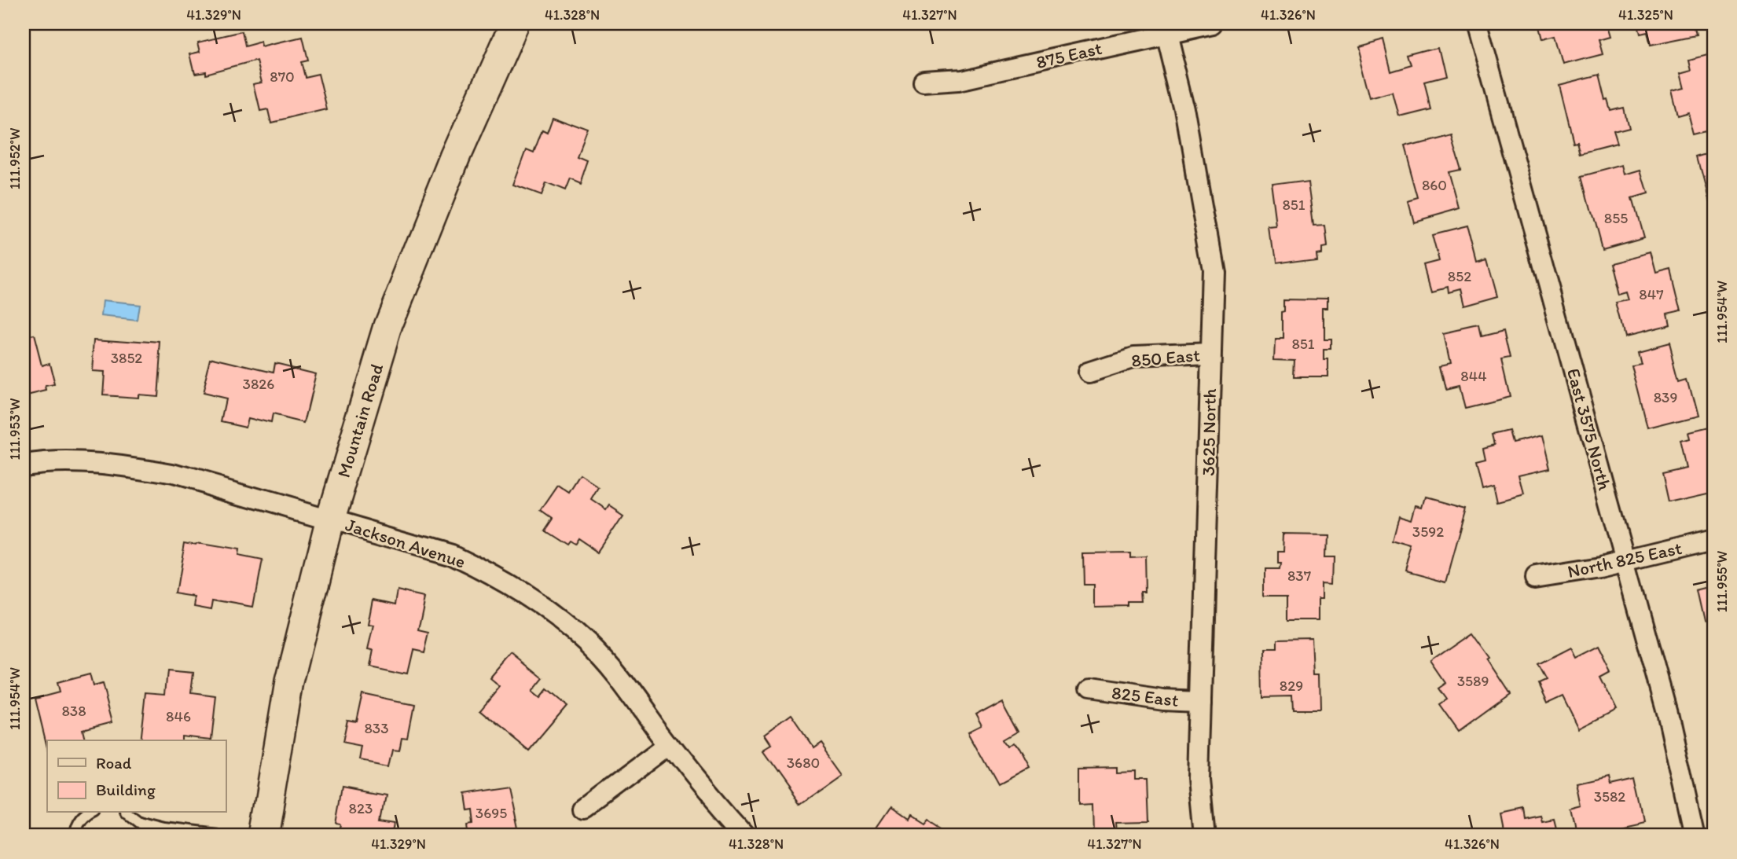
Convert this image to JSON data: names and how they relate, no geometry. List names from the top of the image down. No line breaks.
{"streets":{"street":["875 East","850 East","Mountain Road","East 3575 North","3625 North","Jackson Avenue","North 825 East","825 East"]},"crossings":[["875 East","3625 North"],["850 East","3625 North"],["Mountain Road","Jackson Avenue"],["East 3575 North","North 825 East"],["3625 North","825 East"]],"house_numbers":["870","860","851","855","852","847","851","3852","844","3826","839","3592","837","3589","829","838","846","833","3680","3582","823","3695"],"legend":["Road","Building"],"coordinates":["41.329°N","41.328°N","41.327°N","41.326°N","41.325°N","111.952°W","111.954°W","111.953°W","111.955°W"]}
